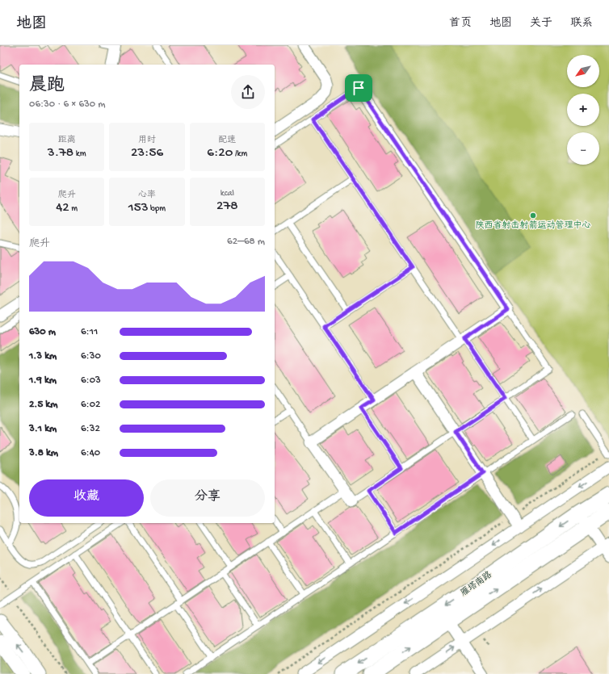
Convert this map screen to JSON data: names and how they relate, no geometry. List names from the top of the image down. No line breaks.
{"streets":{"main road":["雁塔南路"]},"places":["陕西省射击射箭运动管理中心"],"north":"bottom left","page":{"header":"地图","nav":["首页","地图","关于","联系"],"map_buttons":["+","−"],"heading":["晨跑","06:30 · 6 × 630 m"],"stats":[["距离","3.78 km"],["用时","23:56"],["配速","6:20 /km"],["爬升","42 m"],["心率","153 bpm"],["kcal","278"]],"chart":["爬升","62–68 m"],"list":[{"name":"630 m","note":"6:11"},{"name":"1.3 km","note":"6:30"},{"name":"1.9 km","note":"6:03"},{"name":"2.5 km","note":"6:02"},{"name":"3.1 km","note":"6:32"},{"name":"3.8 km","note":"6:40"}],"buttons":["收藏","分享"]}}
